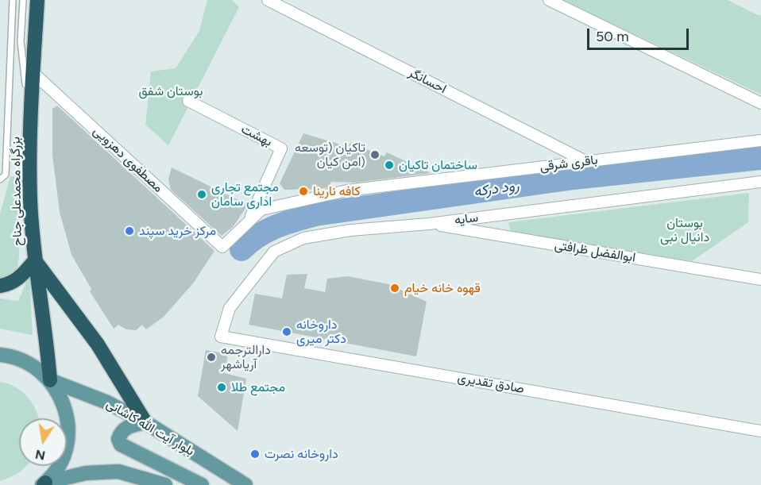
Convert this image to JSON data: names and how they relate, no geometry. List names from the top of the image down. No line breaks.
{"streets":{"highway":["بزرگراه محمدعلی جناح"],"main road":["بلوار آیت الله کاشانی"],"street":["احسانگر","بهشت","مصطفوی دهزویی","باقری شرقی","سایه","ابوالفضل ظرافتی","صادق تقدیری"]},"crossings":[["احسانگر","باقری شرقی"],["بهشت","باقری شرقی"],["مصطفوی دهزویی","باقری شرقی"],["مصطفوی دهزویی","بزرگراه محمدعلی جناح"],["بزرگراه محمدعلی جناح","بلوار آیت الله کاشانی"],["سایه","ابوالفضل ظرافتی"],["سایه","صادق تقدیری"]],"water":["رود درکه"],"parks":["بوستان شفق","بوستان دانیال نبی"],"places":["تاکیان (توسعه امن کیان)","ساختمان تاکیان","کافه نارینا","مجتمع تجاری اداری سامان","مرکز خرید سپند","قهوه خانه خیام","داروخانه دکتر میری","دارالترجمه آریاشهر","مجتمع طلا","داروخانه نصرت"],"scale_bar":"50 m","north":"bottom"}
